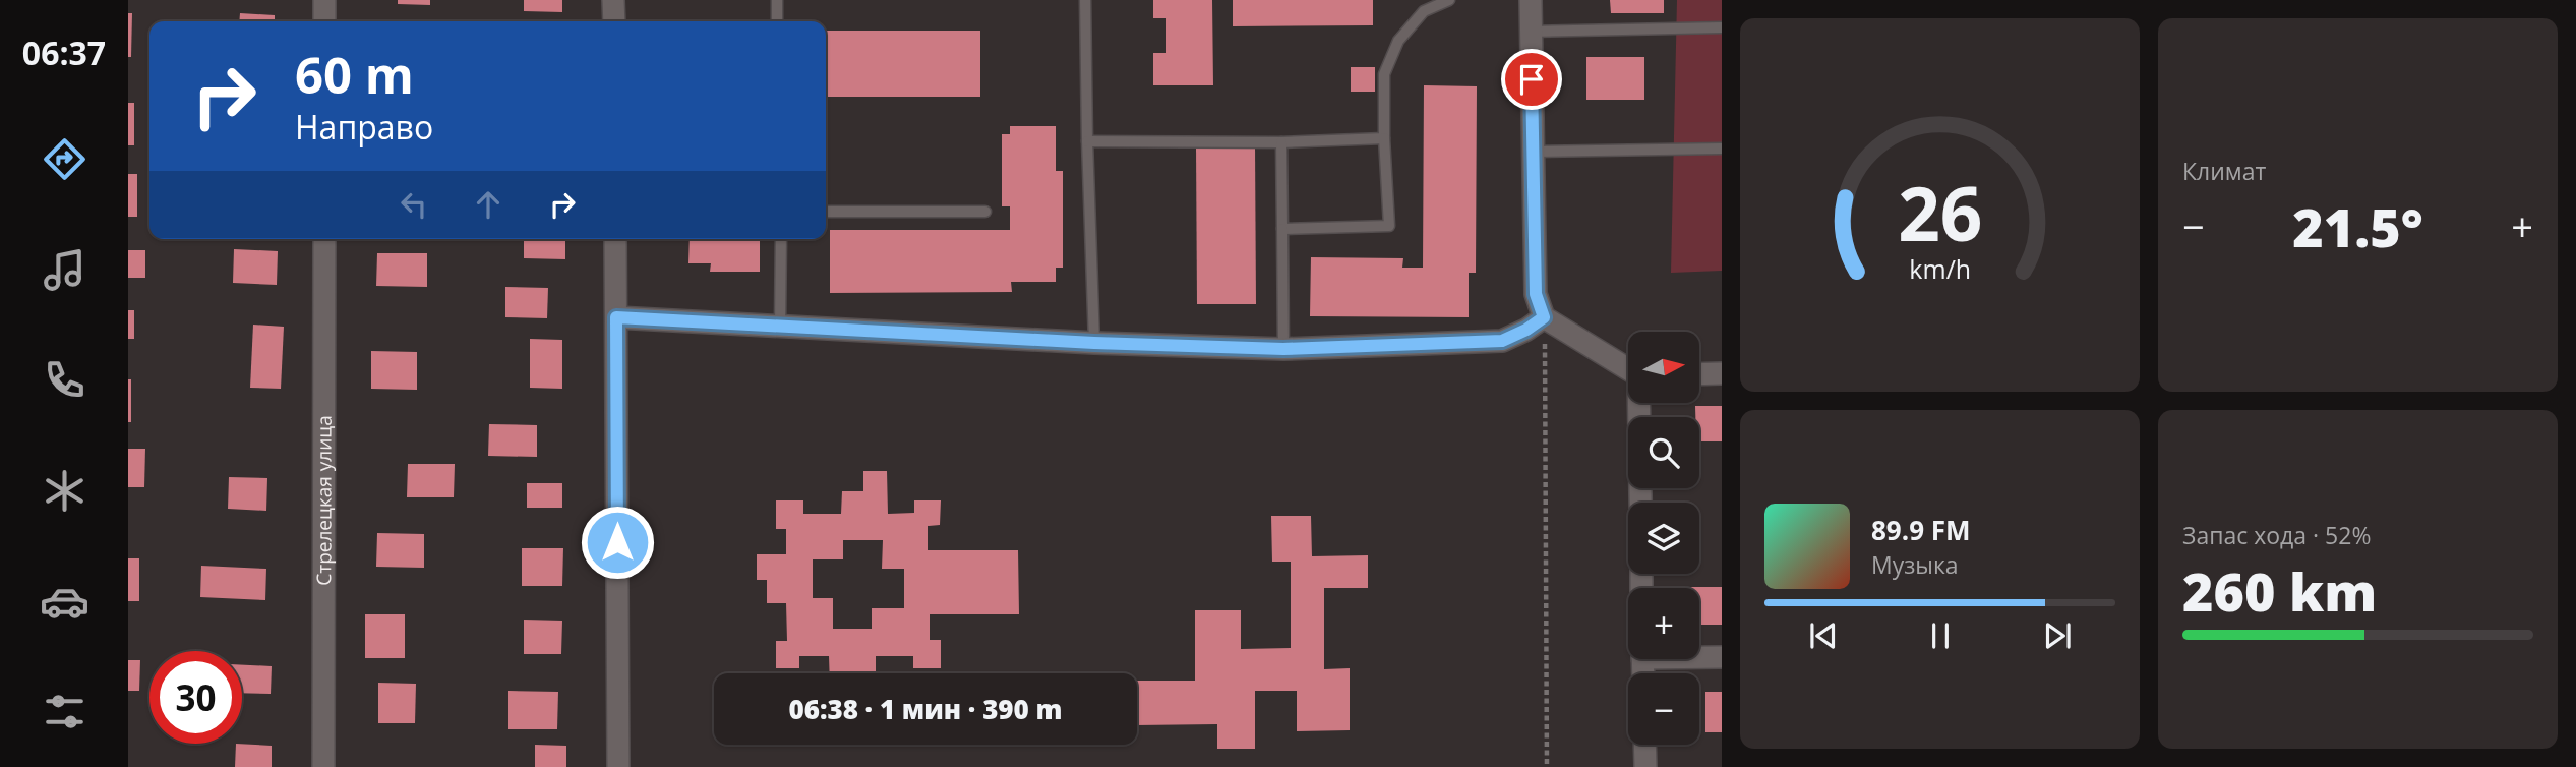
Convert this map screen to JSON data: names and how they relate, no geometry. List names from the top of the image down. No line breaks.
{"streets":{"street":["Стрелецкая улица"]},"north":"right","page":{"tabs":"06:37","tile":["Климат",["Запас хода · 52%","260 km"]],"turn":["60 m","Направо"],"heat":["−","21.5°","+"],"map_buttons":["+","−"],"song":["89.9 FM","Музыка"],"limit":"30","trip":"06:38 · 1 мин · 390 m","gauge":["26","km/h"]}}
